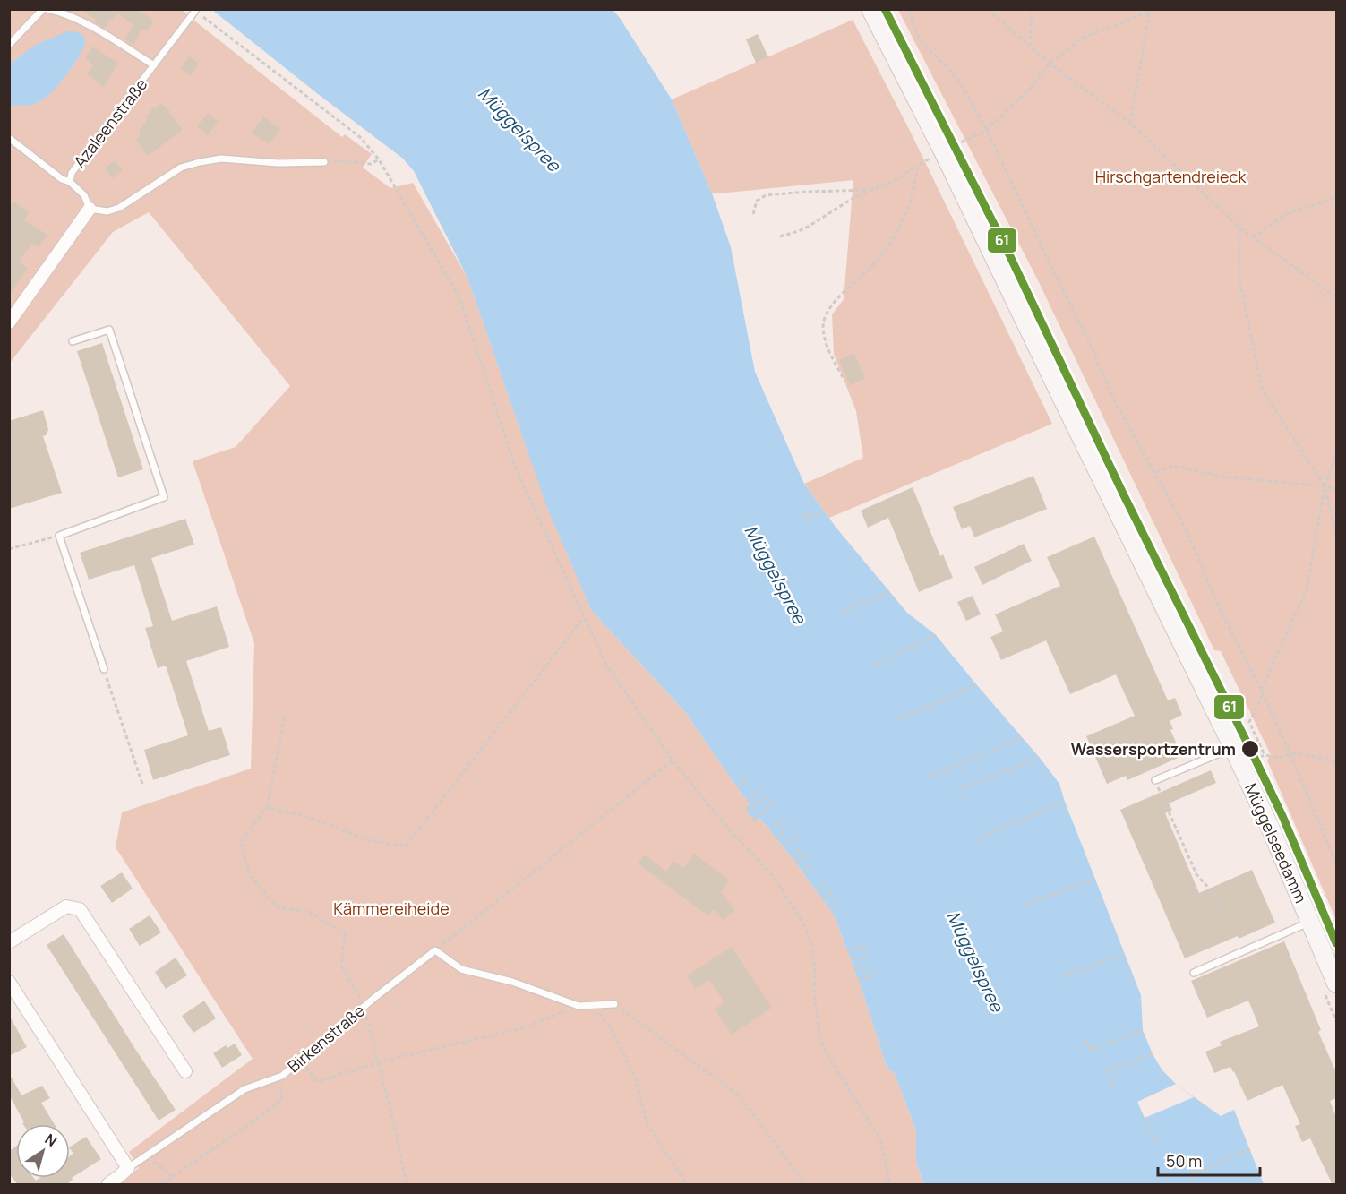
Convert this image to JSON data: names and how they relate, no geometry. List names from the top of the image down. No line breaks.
{"streets":{"main road":["Müggelseedamm"],"lane":["Azaleenstraße","Birkenstraße"]},"water":["Müggelspree"],"parks":["Hirschgartendreieck","Kämmereiheide"],"places":["Wassersportzentrum"],"lines":["transit line 61"],"scale_bar":"50 m","north":"top right"}
